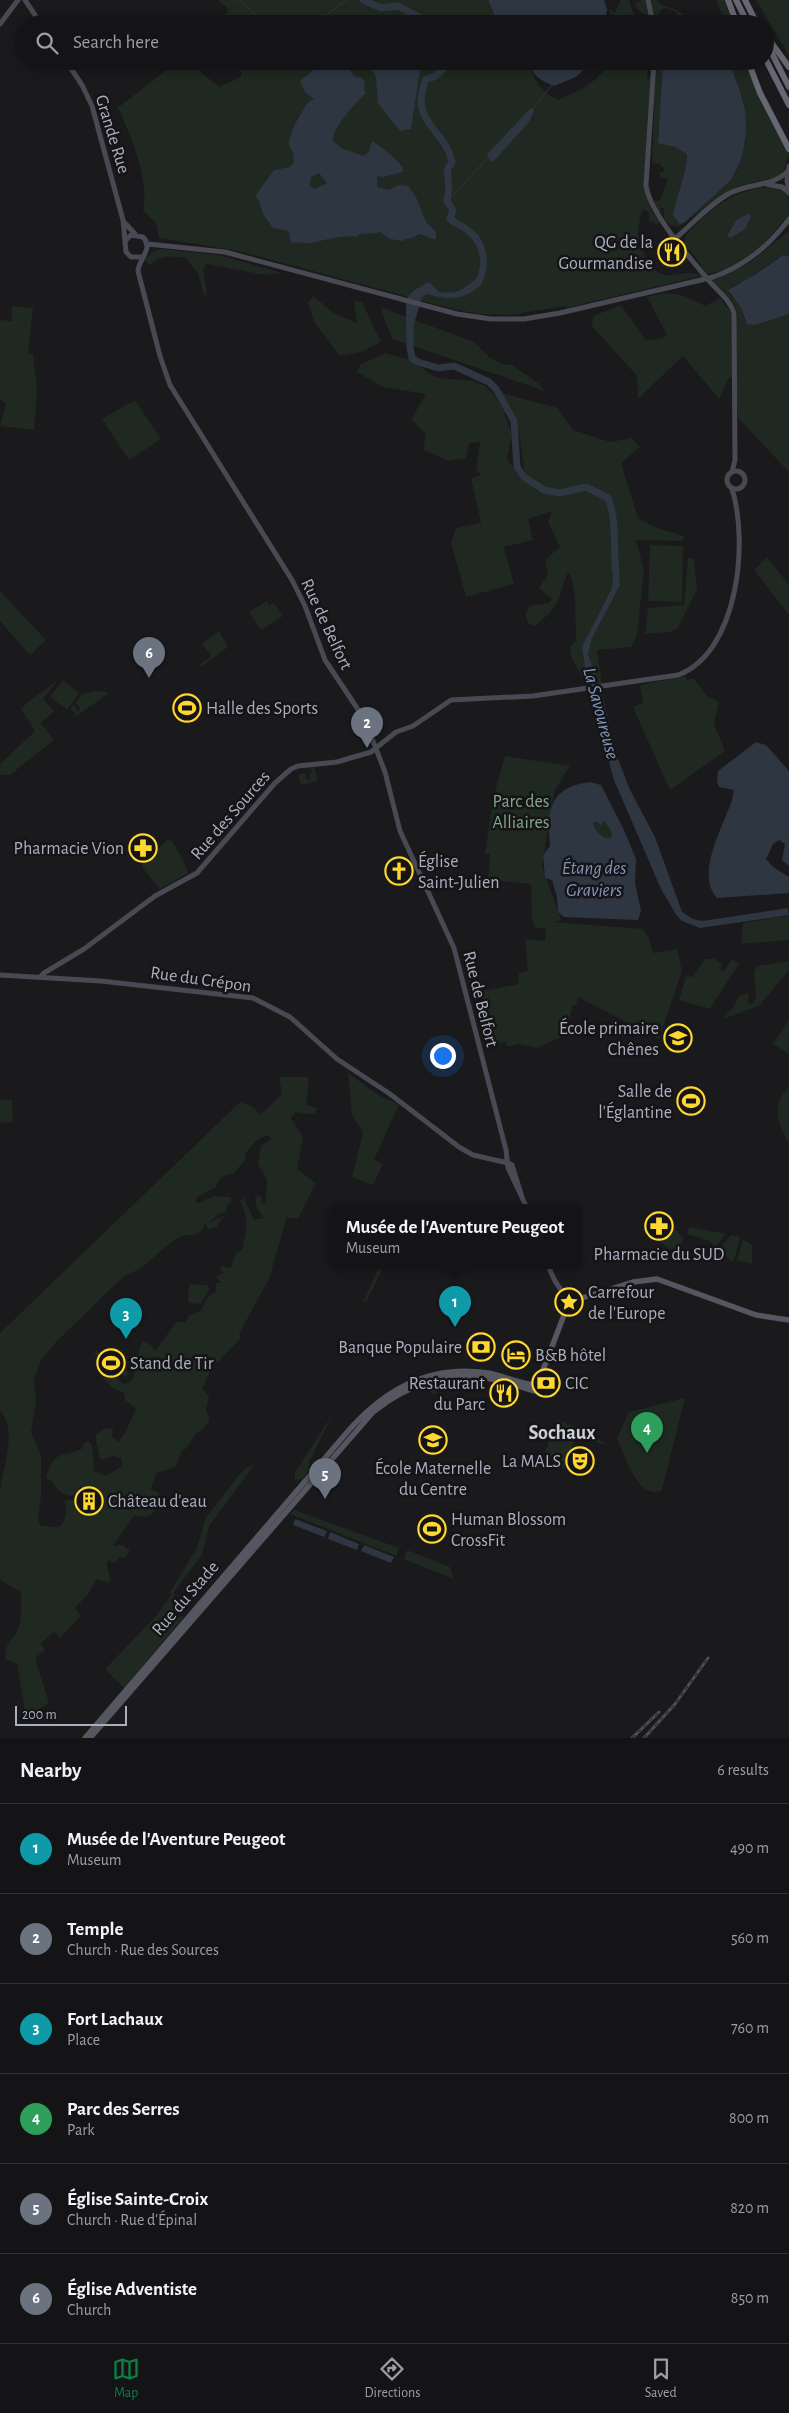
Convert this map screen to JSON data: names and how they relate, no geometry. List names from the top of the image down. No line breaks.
{"streets":{"main road":["Rue du Stade"],"street":["Grande Rue","Rue de Belfort","Rue des Sources","Rue du Crépon"]},"crossings":[["Rue de Belfort","Rue des Sources"],["Rue de Belfort","Rue du Crépon"],["Rue des Sources","Rue du Crépon"]],"districts":["Sochaux"],"water":["La Savoureuse","Étang des Graviers"],"parks":["Parc des Alliaires"],"places":{"restaurant":["QG de la Gourmandise","Restaurant du Parc"],"sports":["Halle des Sports","Salle de l'Églantine","Stand de Tir","Human Blossom CrossFit"],"pharmacy":["Pharmacie Vion","Pharmacie du SUD"],"church":["Église Saint-Julien"],"school or university":["École primaire Chênes","École Maternelle du Centre"],"place":["Carrefour de l'Europe"],"bank":["Banque Populaire","CIC"],"hotel":["B&B hôtel"],"theatre":["La MALS"],"building":["Château d'eau"]},"scale_bar":"200 m","page":{"search":"Search here","pins":["6","2","1","3","4","5"],"popup":["Musée de l'Aventure Peugeot","Museum"],"scale":"200 m","heading":["Nearby","6 results"],"list":[{"mark":"1","name":"Musée de l'Aventure Peugeot","note":"Museum","value":"490 m"},{"mark":"2","name":"Temple","note":"Church · Rue des Sources","value":"560 m"},{"mark":"3","name":"Fort Lachaux","note":"Place","value":"760 m"},{"mark":"4","name":"Parc des Serres","note":"Park","value":"800 m"},{"mark":"5","name":"Église Sainte-Croix","note":"Church · Rue d'Épinal","value":"820 m"},{"mark":"6","name":"Église Adventiste","note":"Church","value":"850 m"}],"nav":["Map","Directions","Saved"]}}
